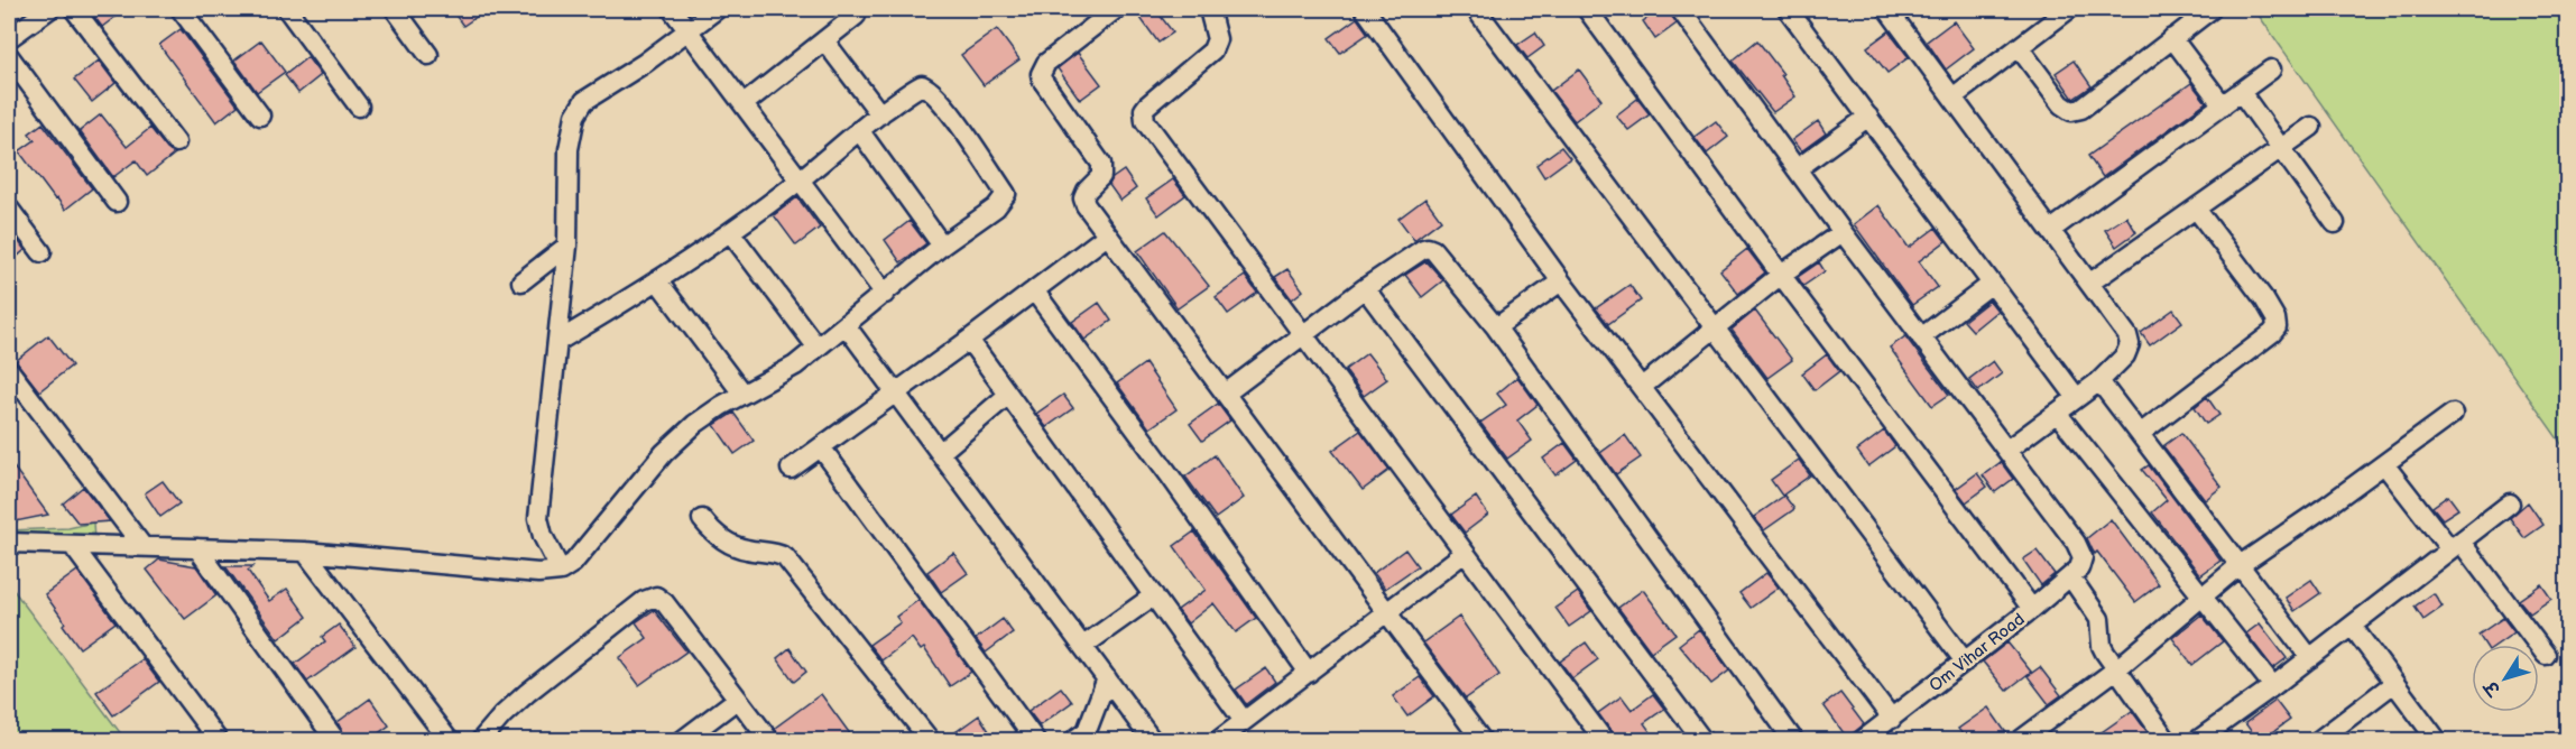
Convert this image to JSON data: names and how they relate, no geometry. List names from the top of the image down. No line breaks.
{"streets":{"street":["Om Vihar Road"]},"north":"bottom left"}
